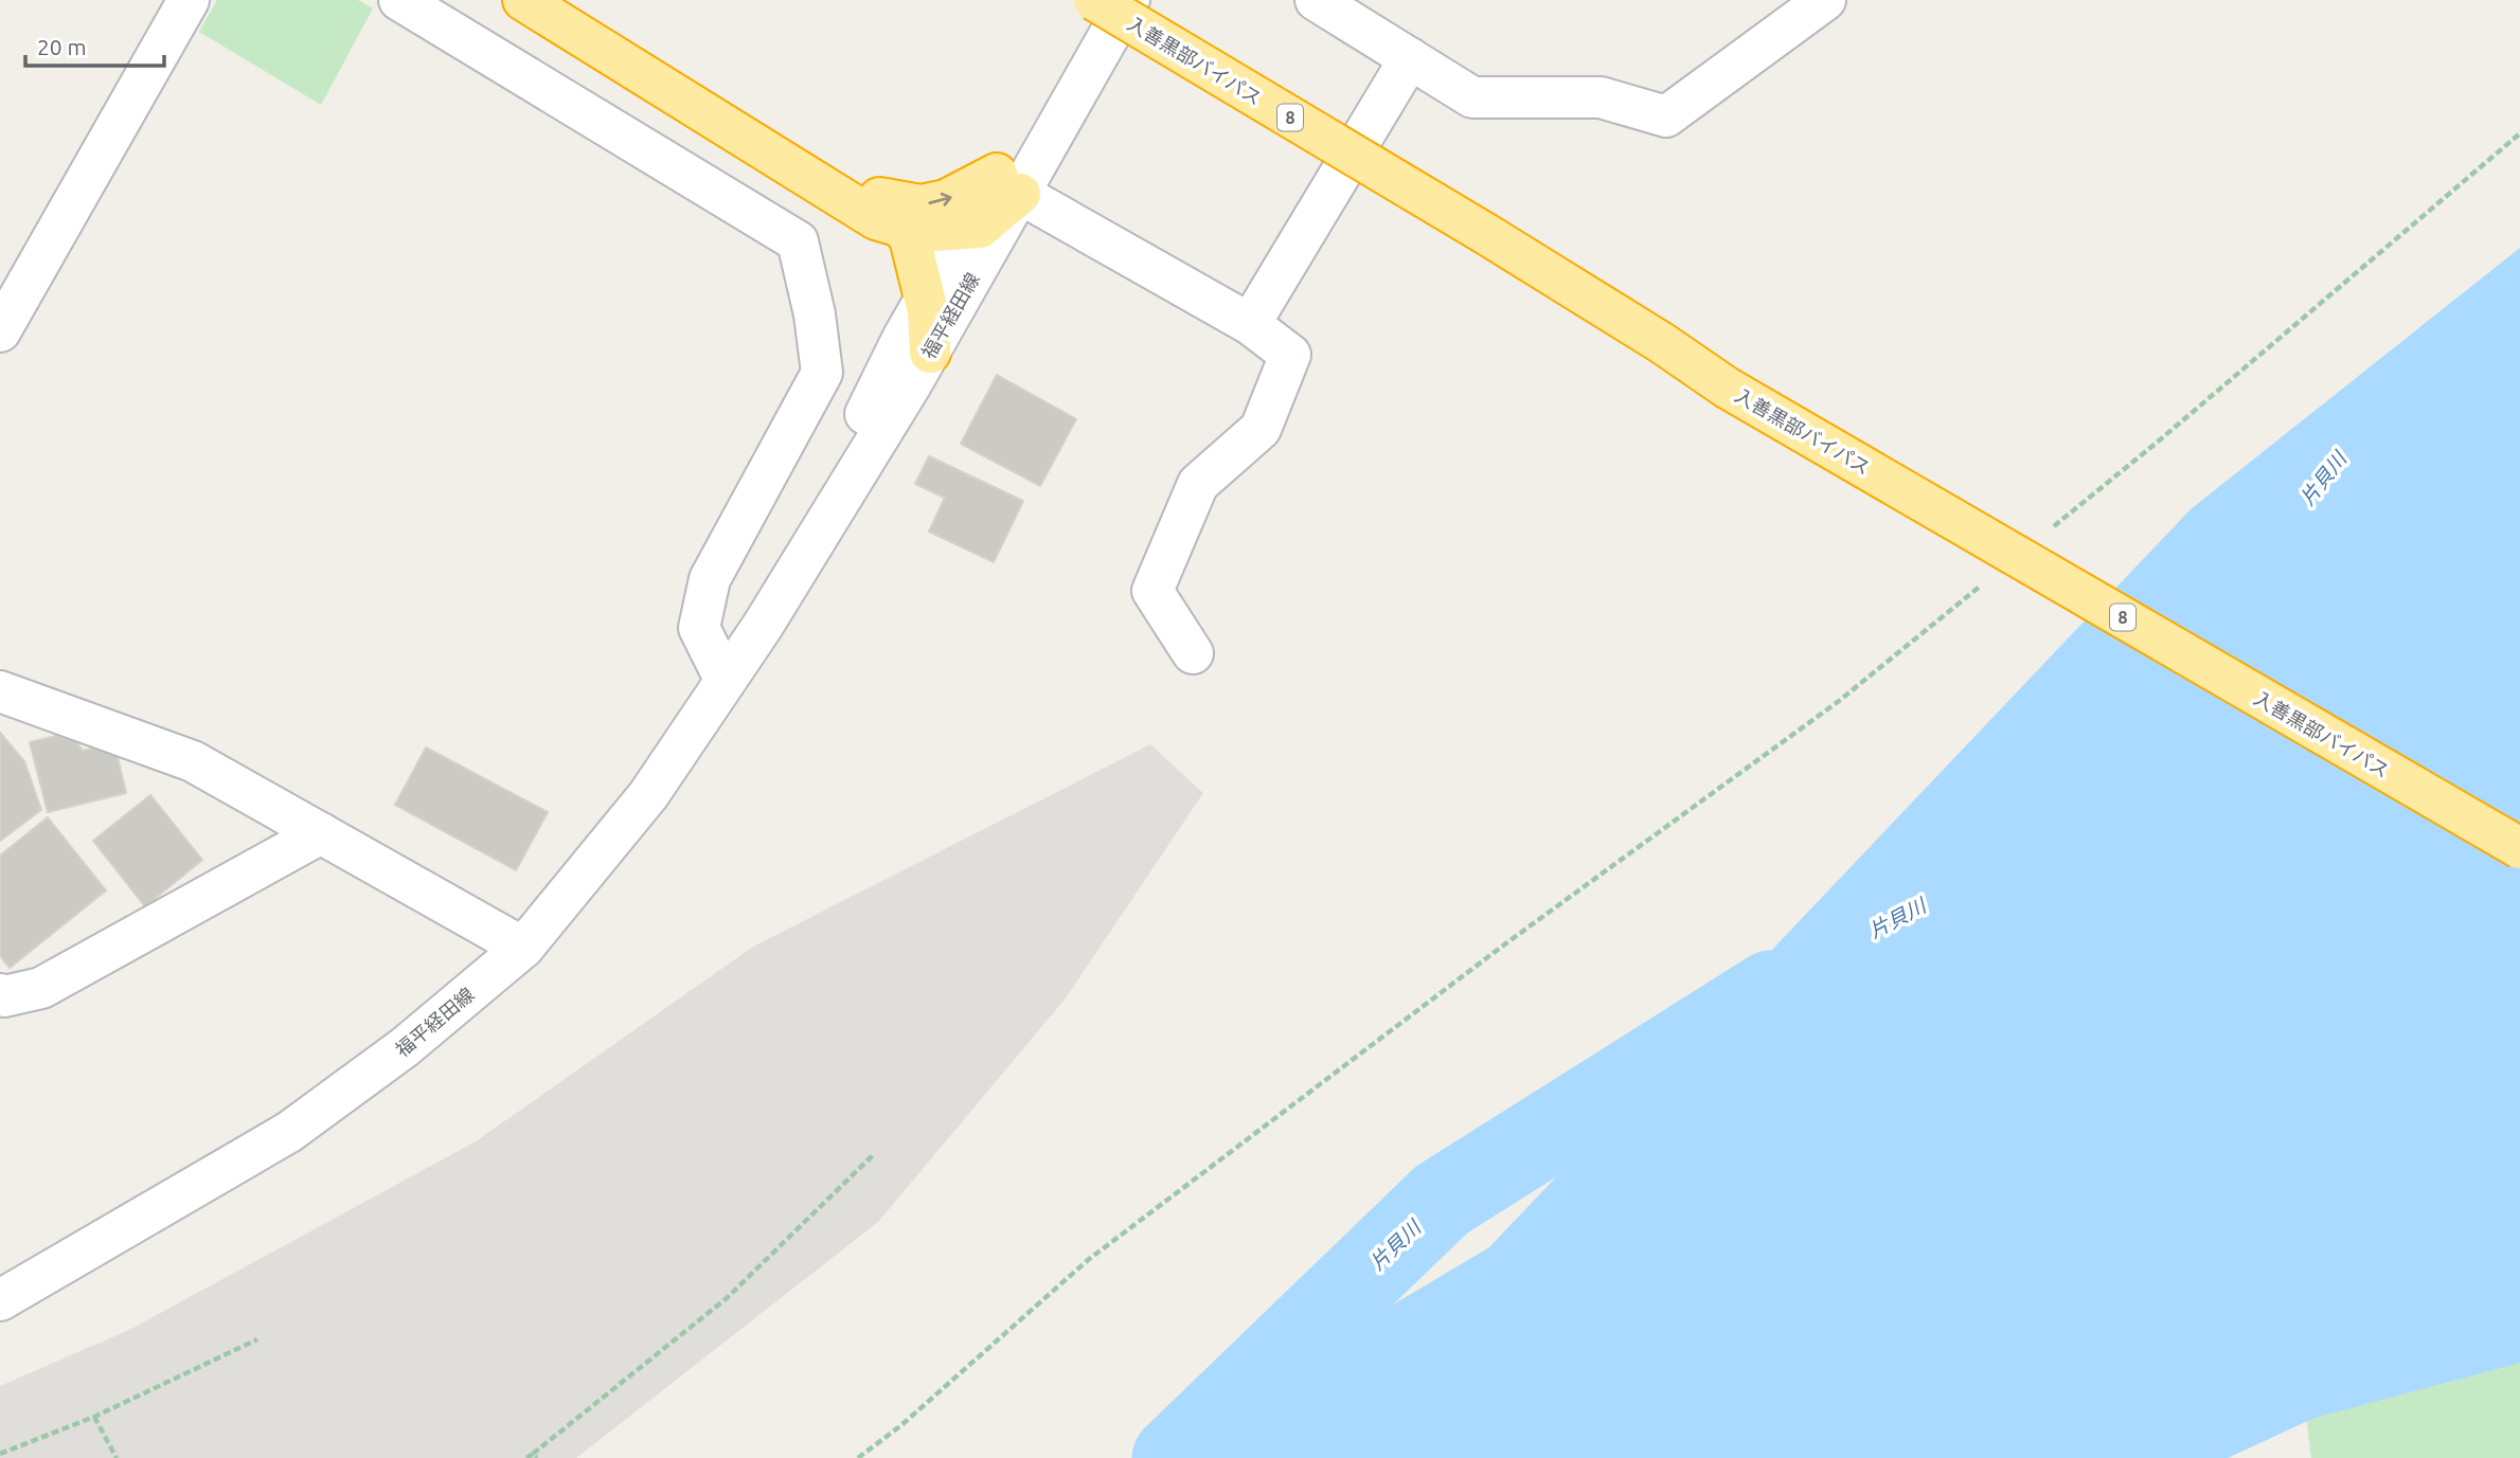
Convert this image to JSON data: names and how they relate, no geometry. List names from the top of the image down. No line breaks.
{"streets":{"highway":["入善黒部バイパス","8"],"street":["福平経田線"]},"water":["片貝川"],"scale_bar":"20 m"}
